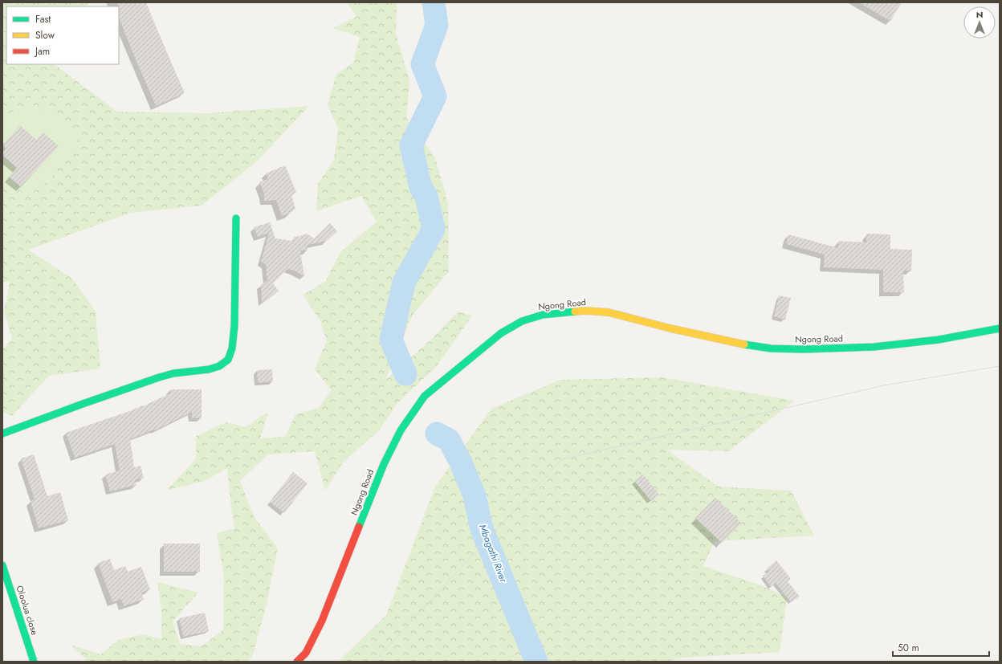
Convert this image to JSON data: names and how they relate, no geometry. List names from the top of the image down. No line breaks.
{"streets":{"main road":["Ngong Road","Oloolua close"]},"water":["Mbagathi River"],"legend":["Fast","Slow","Jam"],"scale_bar":"50 m","north":"top"}
